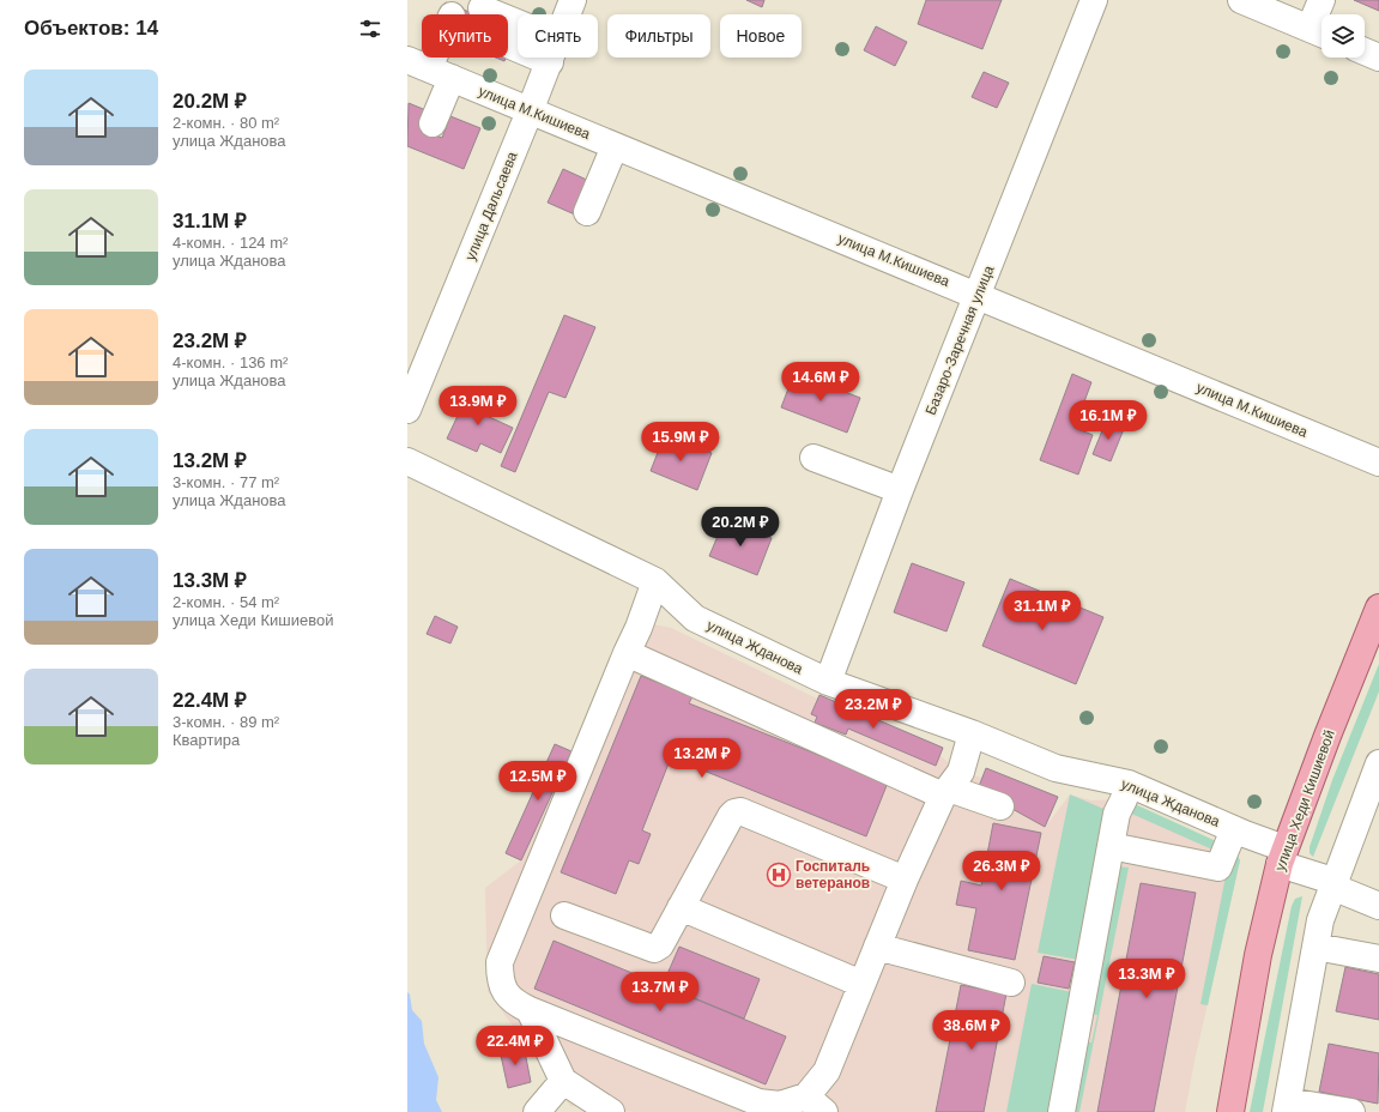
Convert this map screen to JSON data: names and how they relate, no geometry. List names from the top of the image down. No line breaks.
{"streets":{"main road":["улица Хеди Кишиевой"],"street":["улица М.Кишиева","улица Дальсаева","Базаро-Заречная улица","улица Жданова"]},"crossings":[["улица М.Кишиева","улица Дальсаева"],["улица М.Кишиева","Базаро-Заречная улица"],["Базаро-Заречная улица","улица Жданова"],["улица Жданова","улица Хеди Кишиевой"]],"places":{"hospital":["Госпиталь ветеранов"]},"page":{"heading":"Объектов: 14","chip":["Купить","Снять","Фильтры","Новое"],"list":[{"name":"20.2M ₽","note":"2-комн. · 80 m² · улица Жданова"},{"name":"31.1M ₽","note":"4-комн. · 124 m² · улица Жданова"},{"name":"23.2M ₽","note":"4-комн. · 136 m² · улица Жданова"},{"name":"13.2M ₽","note":"3-комн. · 77 m² · улица Жданова"},{"name":"13.3M ₽","note":"2-комн. · 54 m² · улица Хеди Кишиевой"},{"name":"22.4M ₽","note":"3-комн. · 89 m² · Квартира"}],"price":["14.6M ₽","13.9M ₽","16.1M ₽","15.9M ₽","20.2M ₽","31.1M ₽","23.2M ₽","13.2M ₽","12.5M ₽","26.3M ₽","13.3M ₽","13.7M ₽","38.6M ₽","22.4M ₽"]}}
